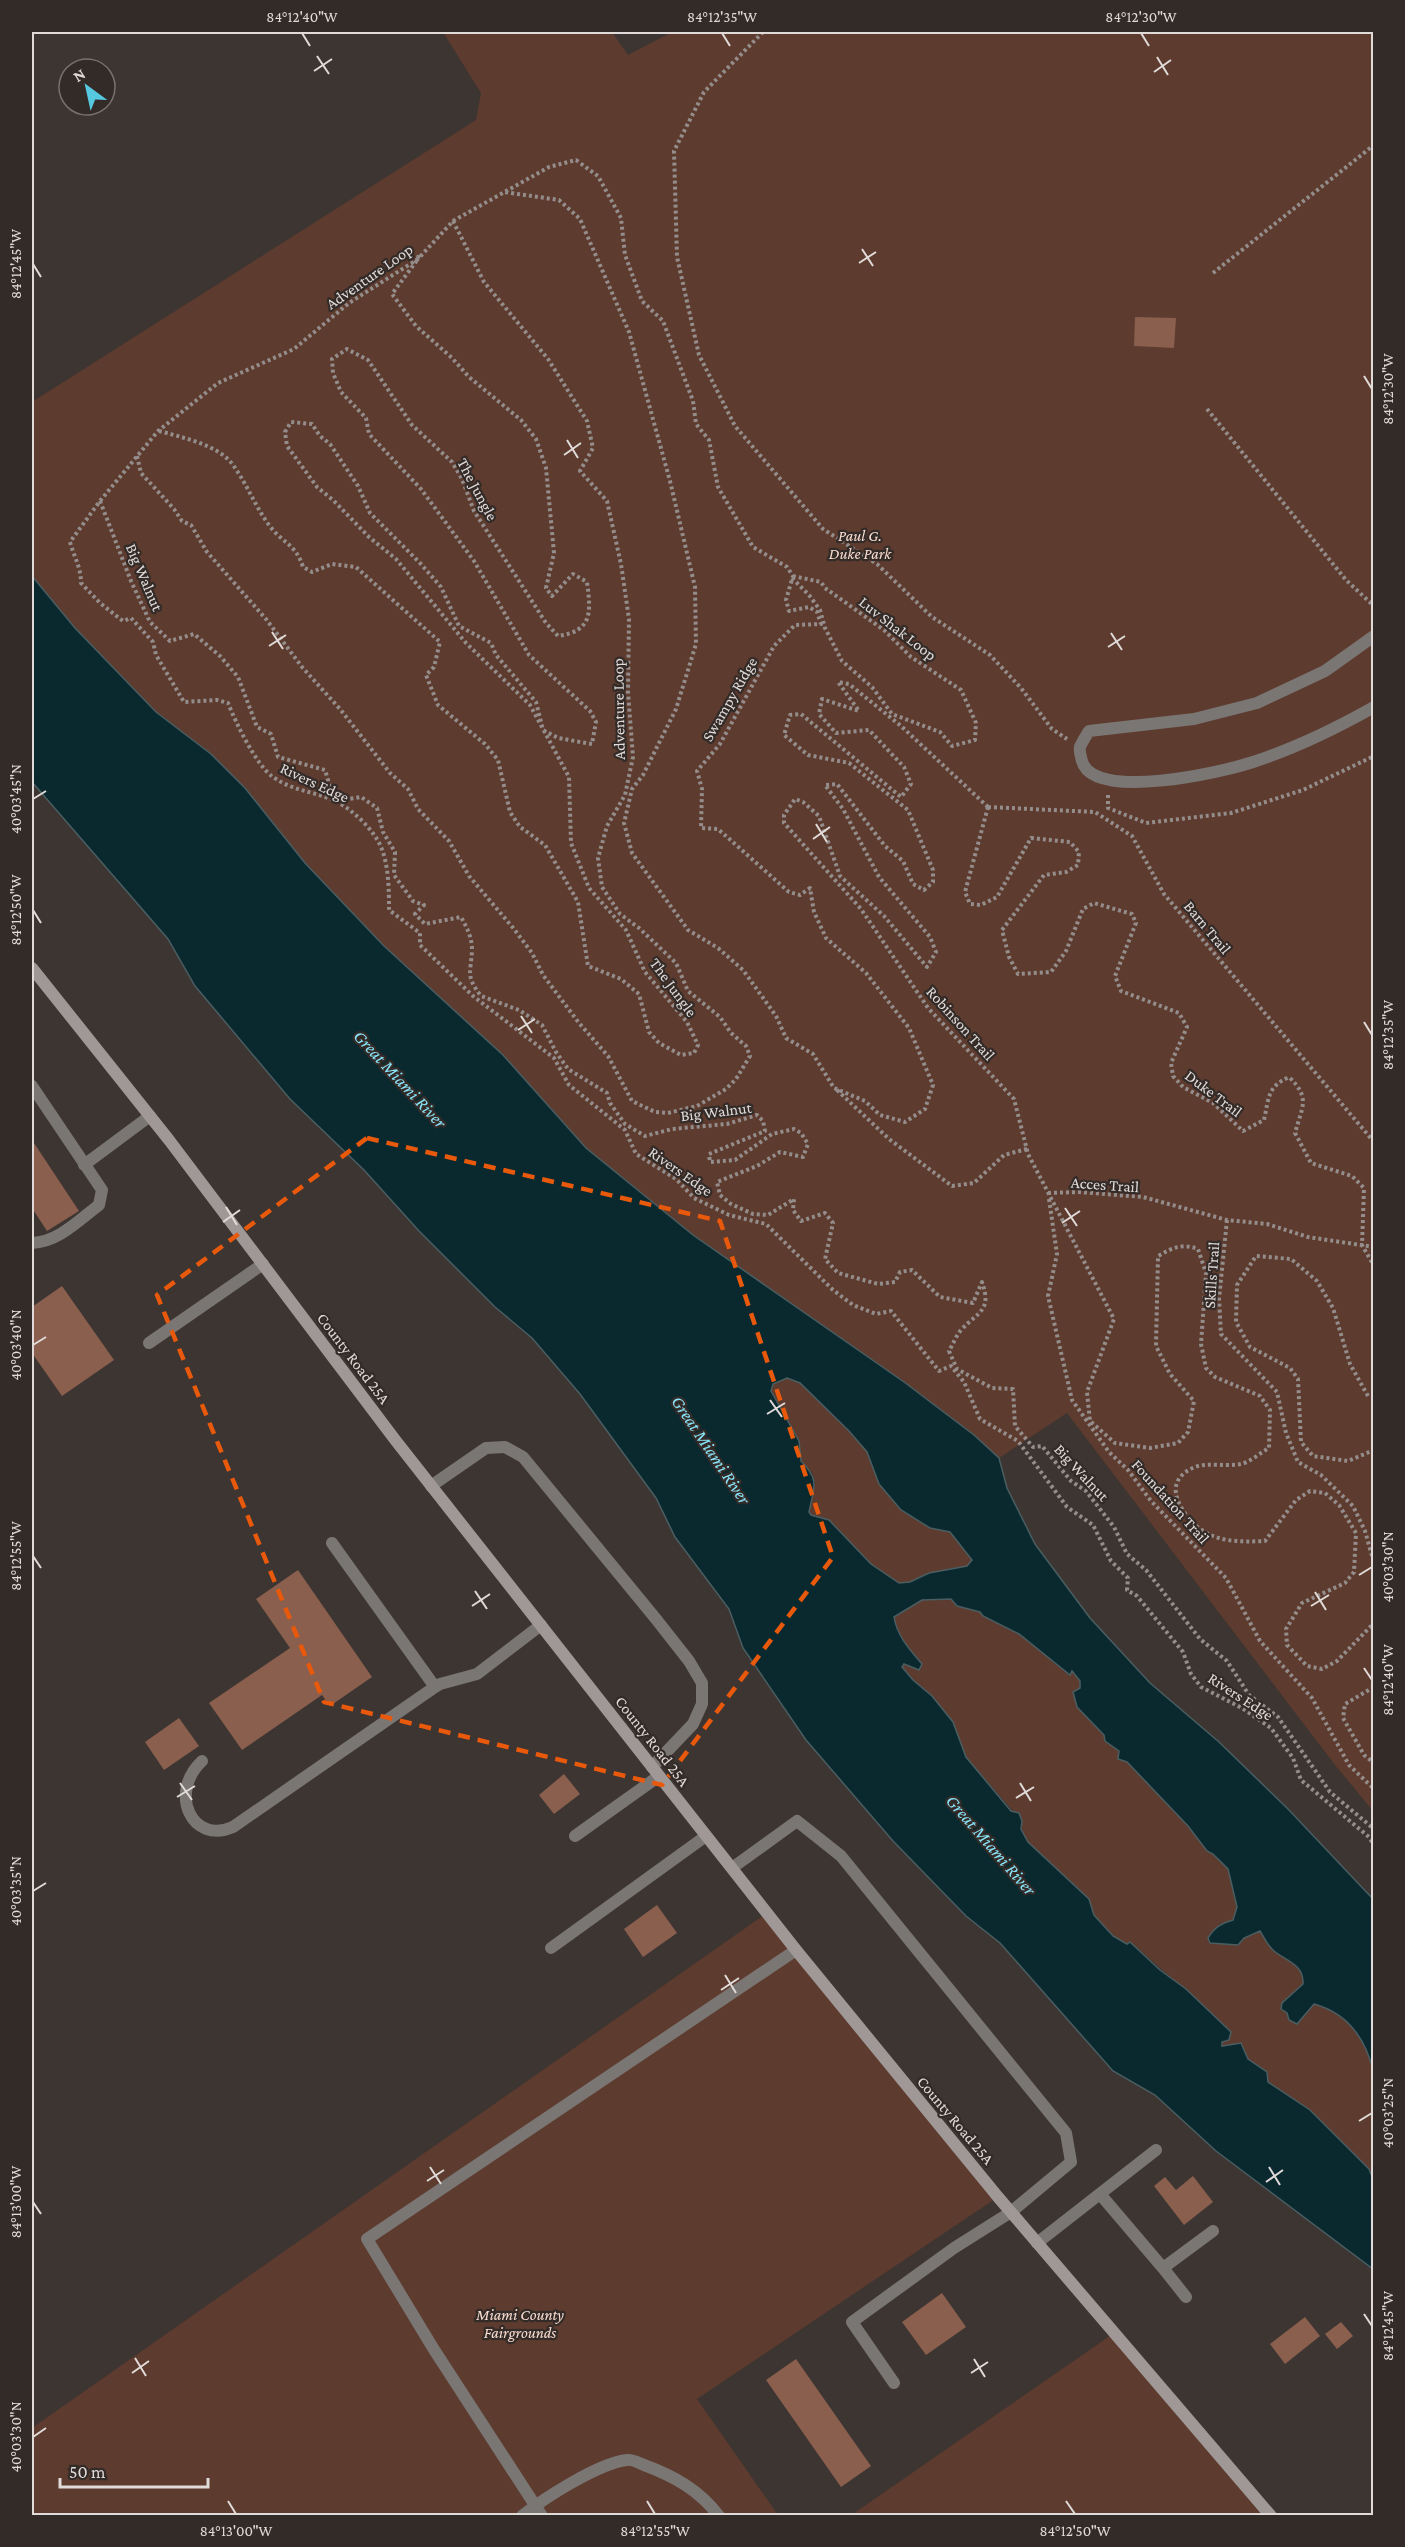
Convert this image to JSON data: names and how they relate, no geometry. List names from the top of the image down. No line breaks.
{"streets":{"main road":["County Road 25A"],"path":["Adventure Loop","The Jungle","Big Walnut","Luv Shak Loop","Swampy Ridge","Rivers Edge","Barn Trail","Robinson Trail","Duke Trail","Acces Trail","Skills Trail","Foundation Trail"]},"crossings":[["Adventure Loop","The Jungle"],["Adventure Loop","Big Walnut"],["Adventure Loop","Rivers Edge"],["Luv Shak Loop","Swampy Ridge"],["Barn Trail","Robinson Trail"],["Barn Trail","Duke Trail"],["Robinson Trail","Duke Trail"],["Robinson Trail","Acces Trail"],["Robinson Trail","Foundation Trail"],["Duke Trail","Acces Trail"],["Acces Trail","Skills Trail"],["Acces Trail","Foundation Trail"]],"water":["Great Miami River"],"parks":["Paul G. Duke Park","Miami County Fairgrounds"],"scale_bar":"50 m","north":"top left","coordinates":["84°12'40\"W","84°12'35\"W","84°12'30\"W","84°12'45\"W","40°03'45\"N","84°12'50\"W","40°03'40\"N","84°12'55\"W","40°03'30\"N","40°03'35\"N","40°03'25\"N","84°13'00\"W"]}
